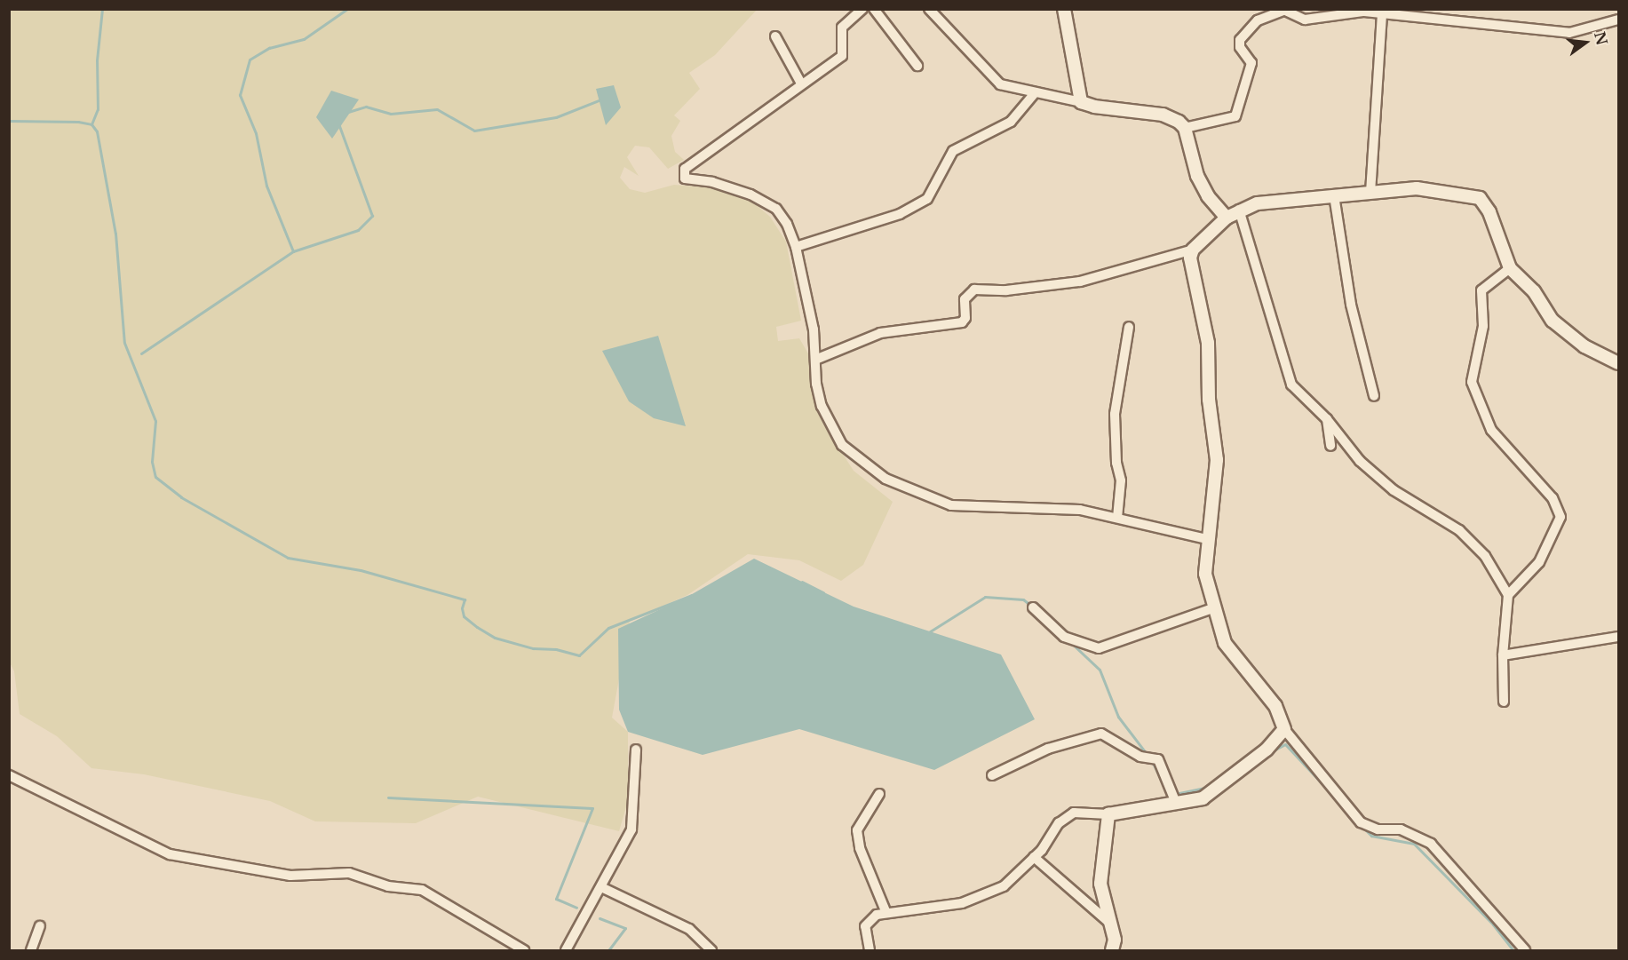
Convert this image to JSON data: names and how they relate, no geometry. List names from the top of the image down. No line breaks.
{"north":"right"}
